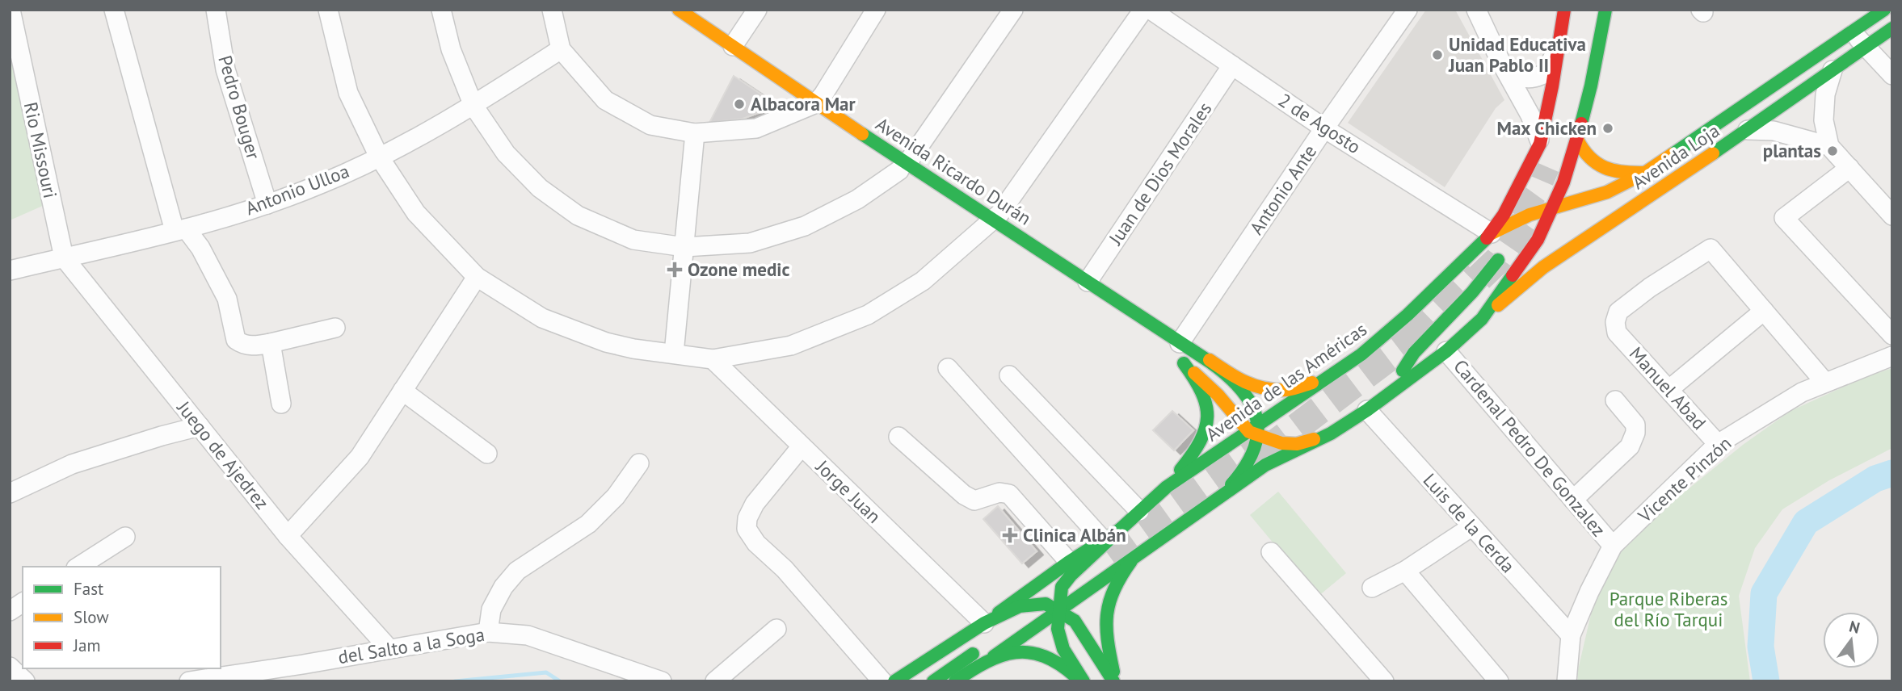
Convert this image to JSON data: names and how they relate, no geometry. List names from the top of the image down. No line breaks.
{"streets":{"main road":["Avenida Loja","Avenida Ricardo Durán","Avenida de las Américas"],"street":["Pedro Bouger","2 de Agosto","Rio Missouri","Juan de Dios Morales","Antonio Ulloa","Antonio Ante","Manuel Abad","Cardenal Pedro De Gonzalez","Juego de Ajedrez","Vicente Pinzón","Jorge Juan","Luis de la Cerda","del Salto a la Soga"]},"crossings":[["Pedro Bouger","Antonio Ulloa"],["2 de Agosto","Avenida Loja"],["2 de Agosto","Juan de Dios Morales"],["2 de Agosto","Antonio Ante"],["2 de Agosto","Avenida de las Américas"],["Rio Missouri","Antonio Ulloa"],["Rio Missouri","Juego de Ajedrez"],["Avenida Loja","Avenida de las Américas"],["Avenida Ricardo Durán","Juan de Dios Morales"],["Avenida Ricardo Durán","Antonio Ante"],["Antonio Ulloa","Juego de Ajedrez"],["Avenida de las Américas","Jorge Juan"],["Manuel Abad","Vicente Pinzón"],["Cardenal Pedro De Gonzalez","Vicente Pinzón"],["Juego de Ajedrez","del Salto a la Soga"],["Vicente Pinzón","Luis de la Cerda"]],"parks":["Parque Riberas del Río Tarqui"],"places":{"other":["Unidad Educativa Juan Pablo II","Albacora Mar","Max Chicken","plantas"],"health":["Ozone medic","Clinica Albán"]},"legend":["Fast","Slow","Jam"],"north":"top"}
